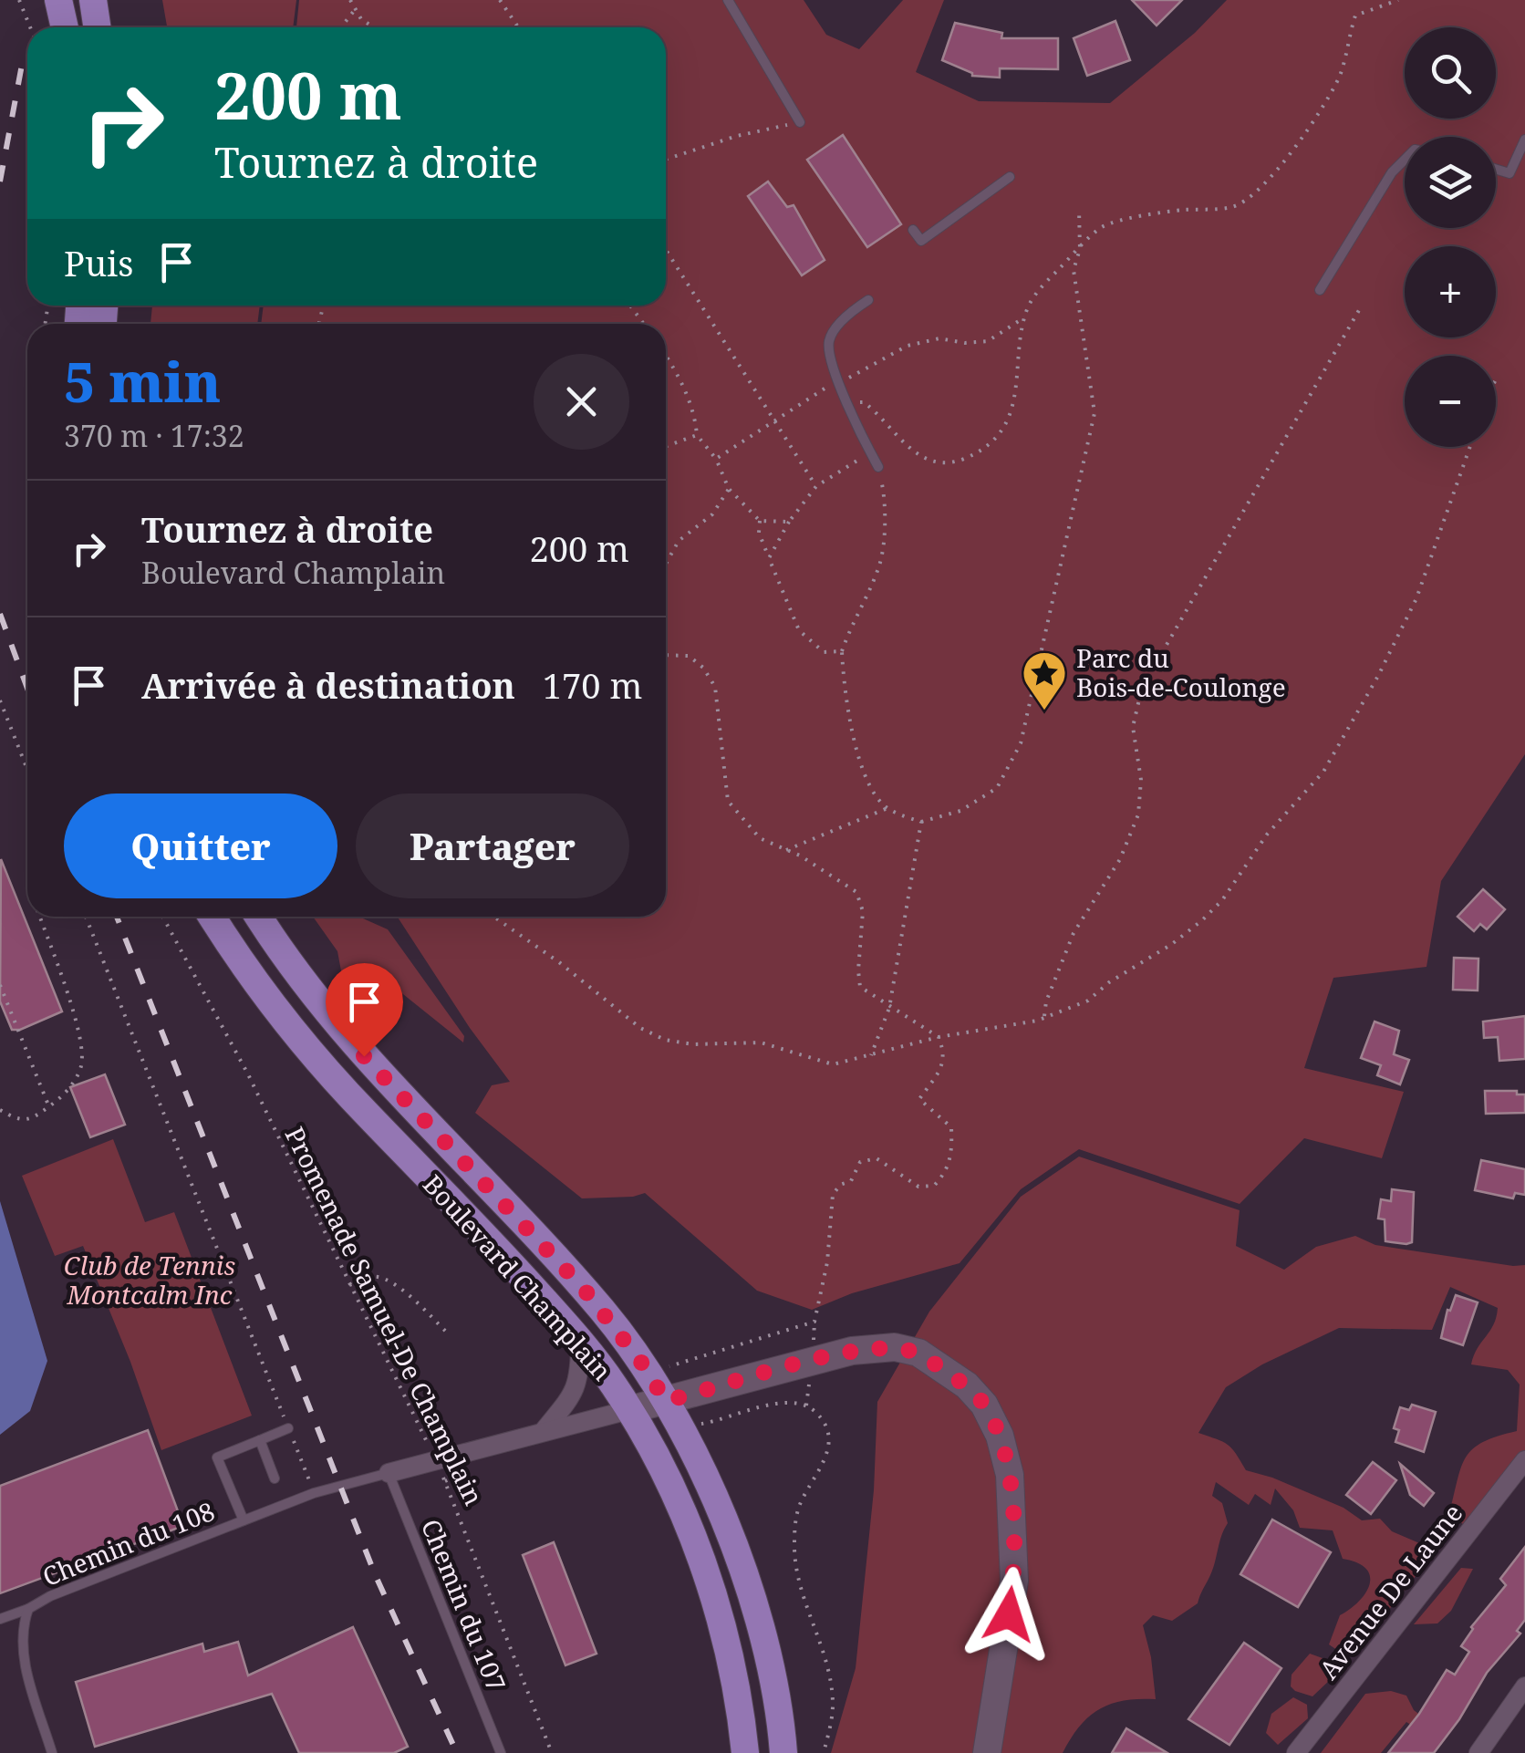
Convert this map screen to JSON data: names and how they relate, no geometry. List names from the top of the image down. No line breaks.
{"streets":{"main road":["Boulevard Champlain"],"street":["Avenue De Laune"],"lane":["Chemin du 108","Chemin du 107"],"path":["Promenade Samuel-De Champlain"]},"crossings":[["Chemin du 108","Chemin du 107"]],"parks":["Club de Tennis Montcalm Inc"],"places":{"place":["Parc du Bois-de-Coulonge"]},"page":{"map_buttons":["+","−"],"turn":["200 m","Tournez à droite"],"then":"Puis","heading":["5 min","370 m · 17:32"],"list":[{"name":"Tournez à droite","note":"Boulevard Champlain","value":"200 m"},{"name":"Arrivée à destination","value":"170 m"}],"buttons":["Quitter","Partager"]}}
